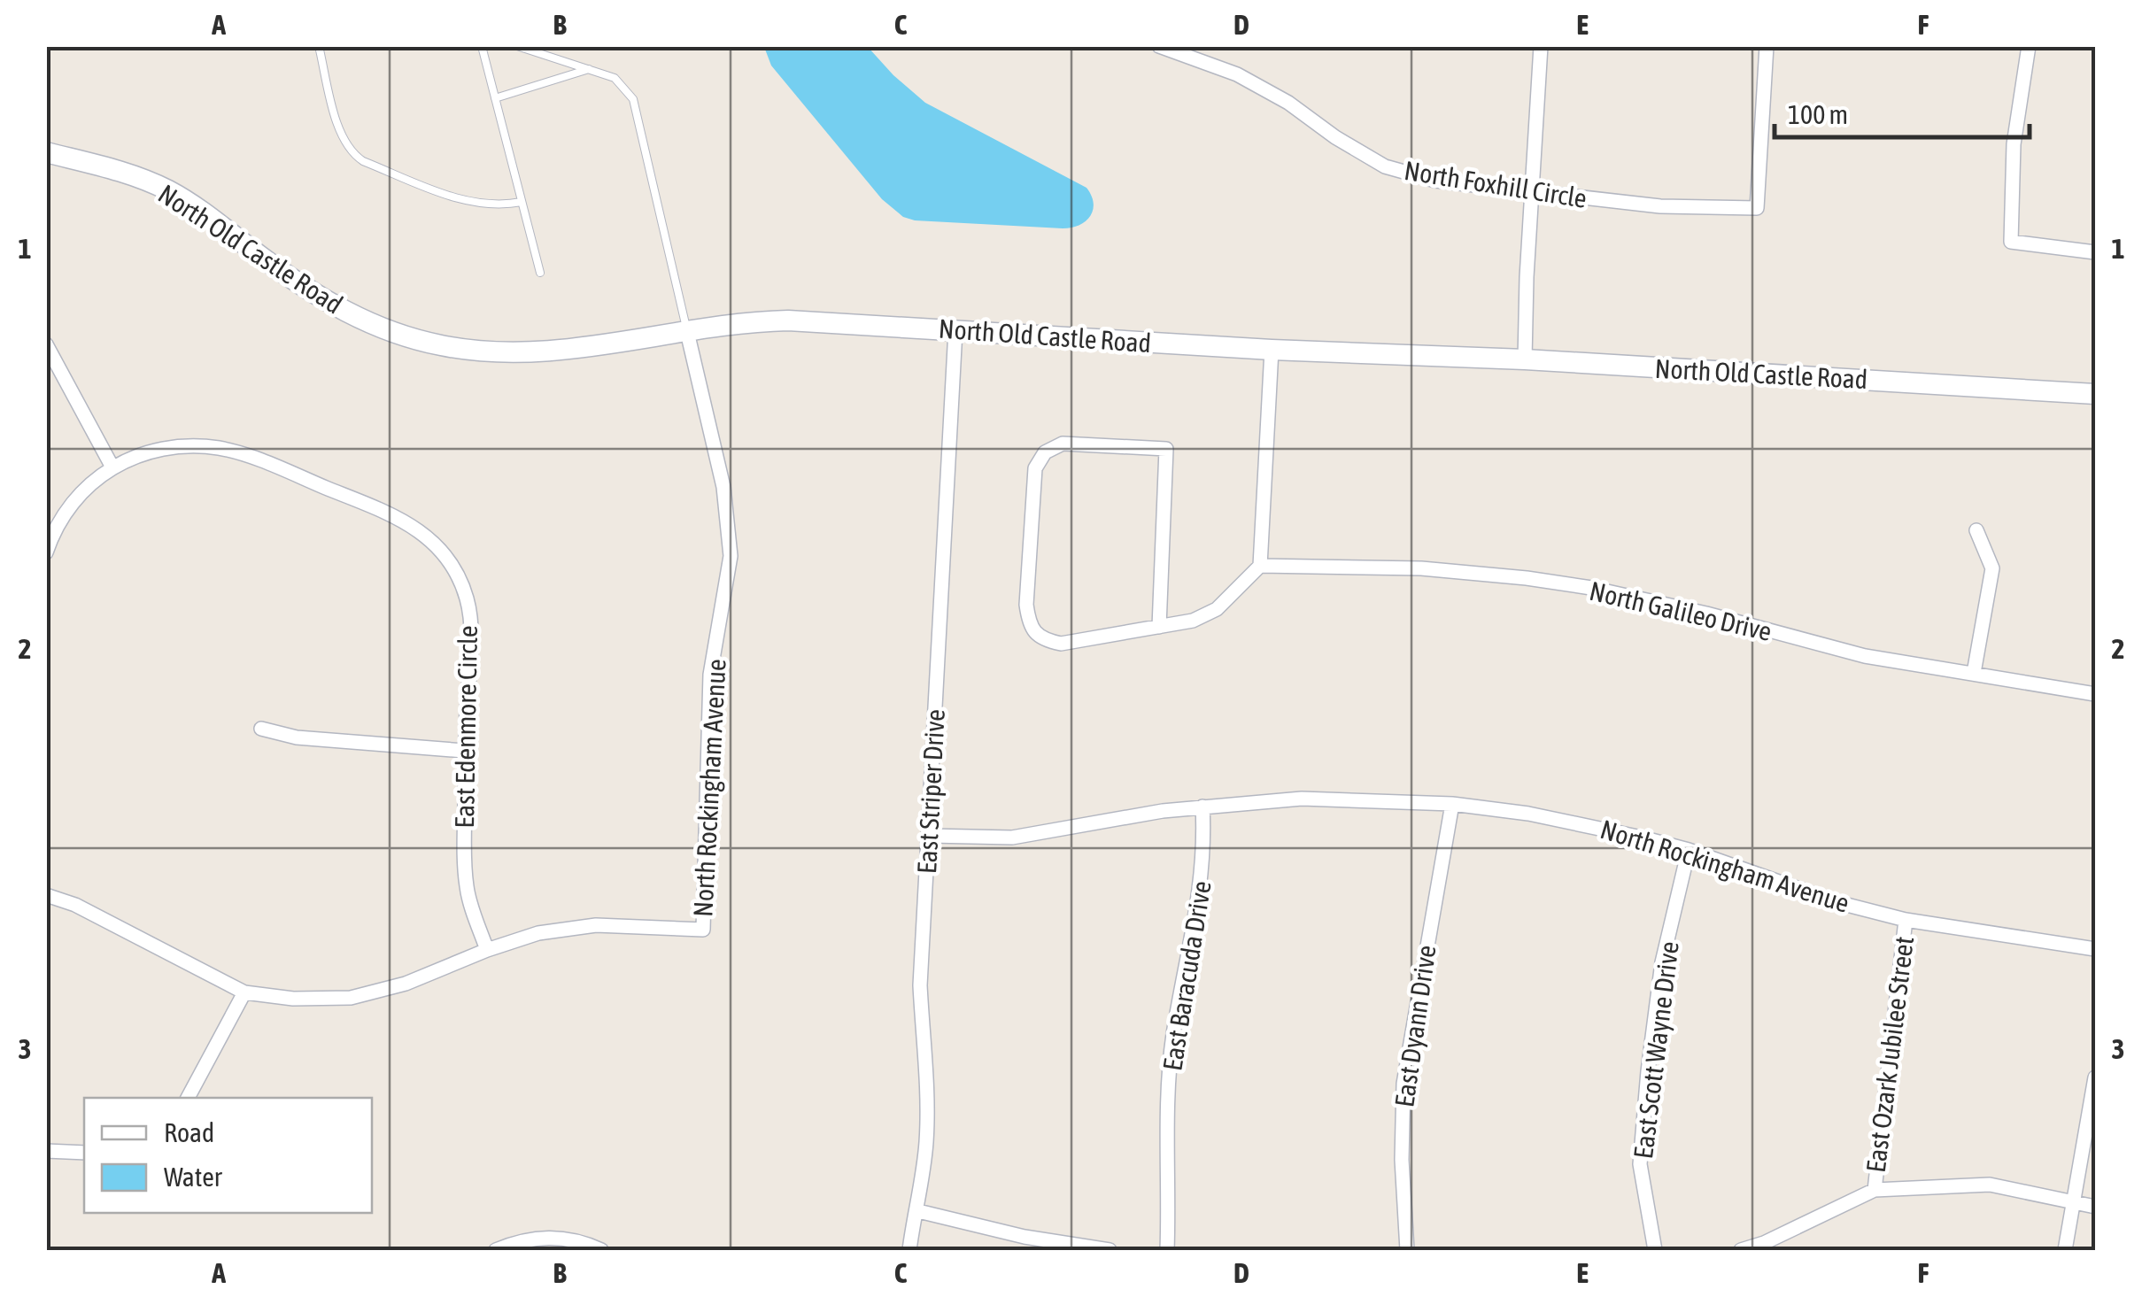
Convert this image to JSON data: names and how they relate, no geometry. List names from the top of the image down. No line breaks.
{"streets":{"street":["North Foxhill Circle","North Old Castle Road","North Galileo Drive","East Edenmore Circle","North Rockingham Avenue","East Striper Drive","East Baracuda Drive","East Dyann Drive","East Scott Wayne Drive","East Ozark Jubilee Street"]},"crossings":[["North Old Castle Road","North Rockingham Avenue"],["North Old Castle Road","East Striper Drive"],["East Edenmore Circle","North Rockingham Avenue"],["North Rockingham Avenue","East Striper Drive"],["North Rockingham Avenue","East Baracuda Drive"],["North Rockingham Avenue","East Dyann Drive"],["North Rockingham Avenue","East Scott Wayne Drive"],["North Rockingham Avenue","East Ozark Jubilee Street"]],"legend":["Road","Water"],"scale_bar":"100 m","grid":{"columns":["A","B","C","D","E","F"],"rows":["1","2","3"]}}
